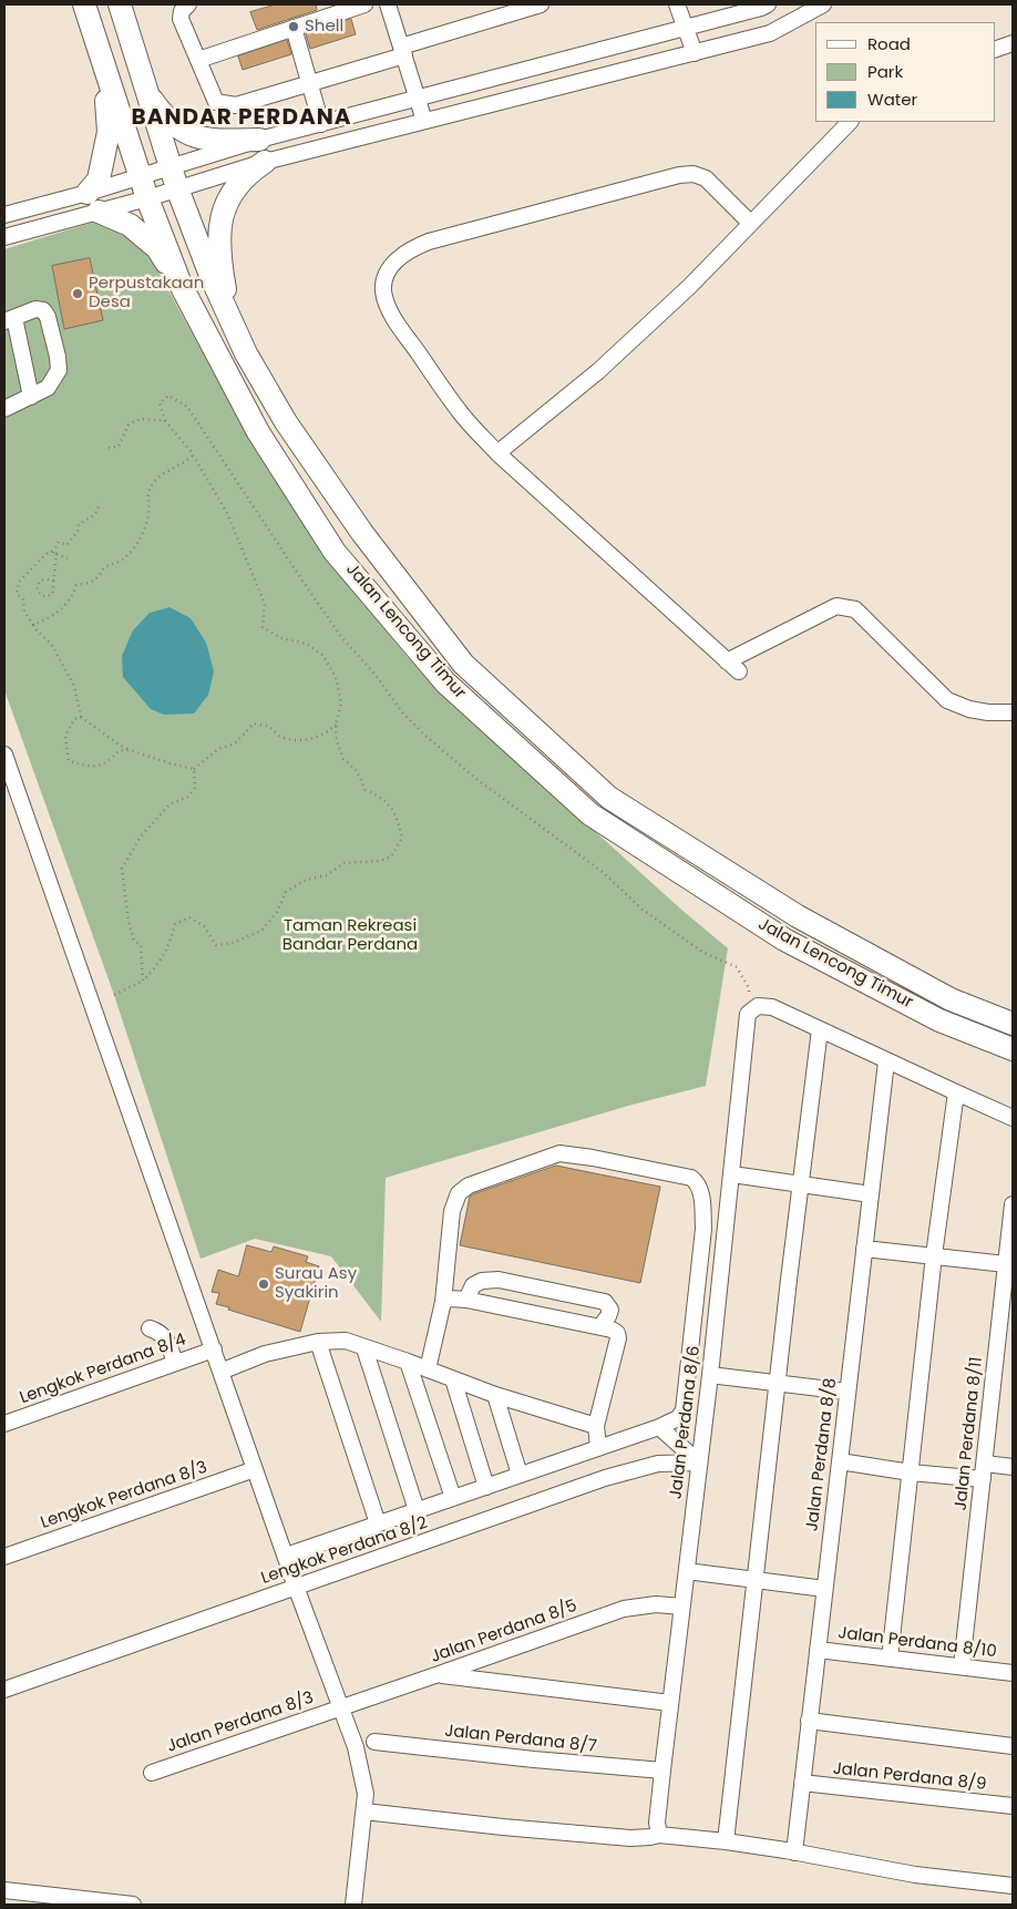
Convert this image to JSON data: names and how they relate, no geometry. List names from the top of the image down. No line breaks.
{"streets":{"highway":["Jalan Lencong Timur"],"street":["Lengkok Perdana 8/4","Jalan Perdana 8/6","Jalan Perdana 8/11","Jalan Perdana 8/8","Lengkok Perdana 8/3","Lengkok Perdana 8/2","Jalan Perdana 8/5","Jalan Perdana 8/10","Jalan Perdana 8/3","Jalan Perdana 8/7","Jalan Perdana 8/9"]},"crossings":[["Jalan Perdana 8/6","Lengkok Perdana 8/2"],["Jalan Perdana 8/6","Jalan Perdana 8/5"],["Jalan Perdana 8/6","Jalan Perdana 8/7"],["Jalan Perdana 8/11","Jalan Perdana 8/10"],["Jalan Perdana 8/8","Jalan Perdana 8/10"],["Jalan Perdana 8/8","Jalan Perdana 8/9"],["Jalan Perdana 8/5","Jalan Perdana 8/3"]],"districts":["BANDAR PERDANA"],"parks":["Taman Rekreasi Bandar Perdana"],"places":["Shell","Perpustakaan Desa","Surau Asy Syakirin"],"legend":["Road","Park","Water"]}
